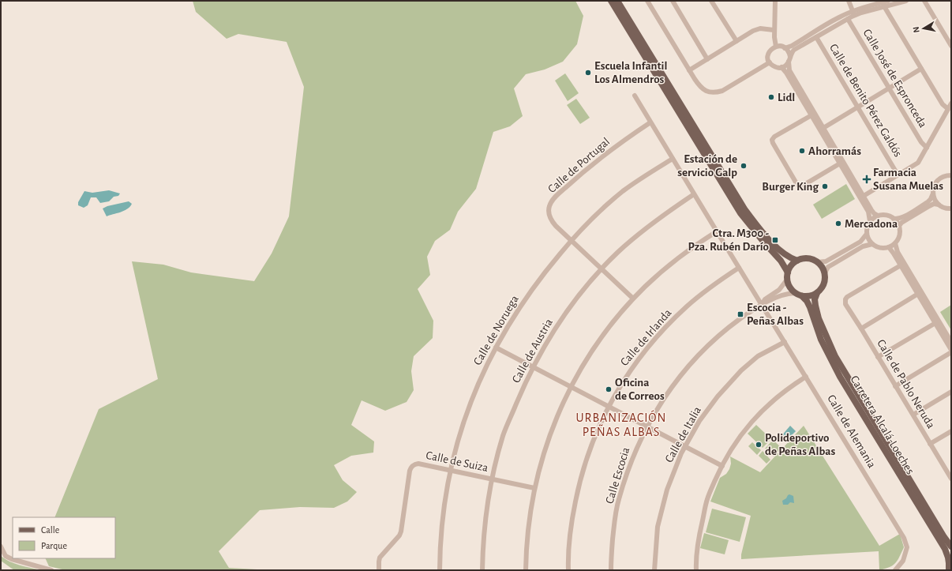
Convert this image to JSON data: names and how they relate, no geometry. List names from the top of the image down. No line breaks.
{"streets":{"main road":["Carretera Alcalá-Loeches"],"street":["Calle José de Espronceda","Calle de Benito Pérez Galdós","Calle de Portugal","Calle de Noruega","Calle de Irlanda","Calle de Austria","Calle de Pablo Neruda","Calle de Alemania","Calle de Italia","Calle de Suiza","Calle Escocia"]},"crossings":[["Calle de Portugal","Calle de Noruega"],["Calle de Portugal","Calle de Austria"],["Calle de Noruega","Calle de Suiza"],["Calle de Austria","Calle de Suiza"],["Carretera Alcalá-Loeches","Calle Escocia"],["Calle de Alemania","Calle de Italia"],["Calle de Alemania","Calle Escocia"]],"districts":["URBANIZACIÓN PEÑAS ALBAS"],"places":{"other":["Escuela Infantil Los Almendros","Lidl","Ahorramás","Estación de servicio Galp","Burger King","Mercadona","Oficina de Correos","Polideportivo de Peñas Albas"],"health":["Farmacia Susana Muelas"],"transit":["Ctra. M300 - Pza. Rubén Darío","Escocia - Peñas Albas"]},"legend":["Calle","Parque"],"north":"left"}
